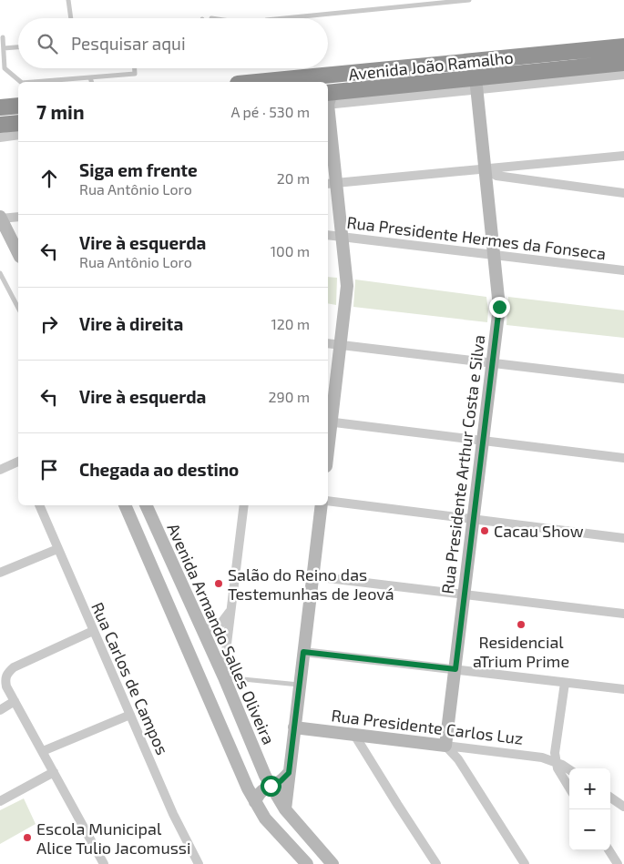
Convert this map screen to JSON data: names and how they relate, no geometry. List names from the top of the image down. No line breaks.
{"streets":{"highway":["Avenida João Ramalho"],"street":["Rua Presidente Hermes da Fonseca","Rua Presidente Arthur Costa e Silva","Avenida Armando Salles Oliveira","Rua Carlos de Campos","Rua Presidente Carlos Luz"]},"crossings":[["Avenida João Ramalho","Rua Presidente Arthur Costa e Silva"],["Rua Presidente Hermes da Fonseca","Rua Presidente Arthur Costa e Silva"],["Rua Presidente Arthur Costa e Silva","Rua Presidente Carlos Luz"]],"places":["Cacau Show","Salão do Reino das Testemunhas de Jeová","Residencial aTrium Prime","Escola Municipal Alice Tulio Jacomussi"],"page":{"search":"Pesquisar aqui","heading":["7 min","A pé · 530 m"],"list":[["Siga em frente","Rua Antônio Loro","20 m"],["Vire à esquerda","Rua Antônio Loro","100 m"],["Vire à direita","120 m"],["Vire à esquerda","290 m"],"Chegada ao destino"],"map_buttons":["+","−"]}}
